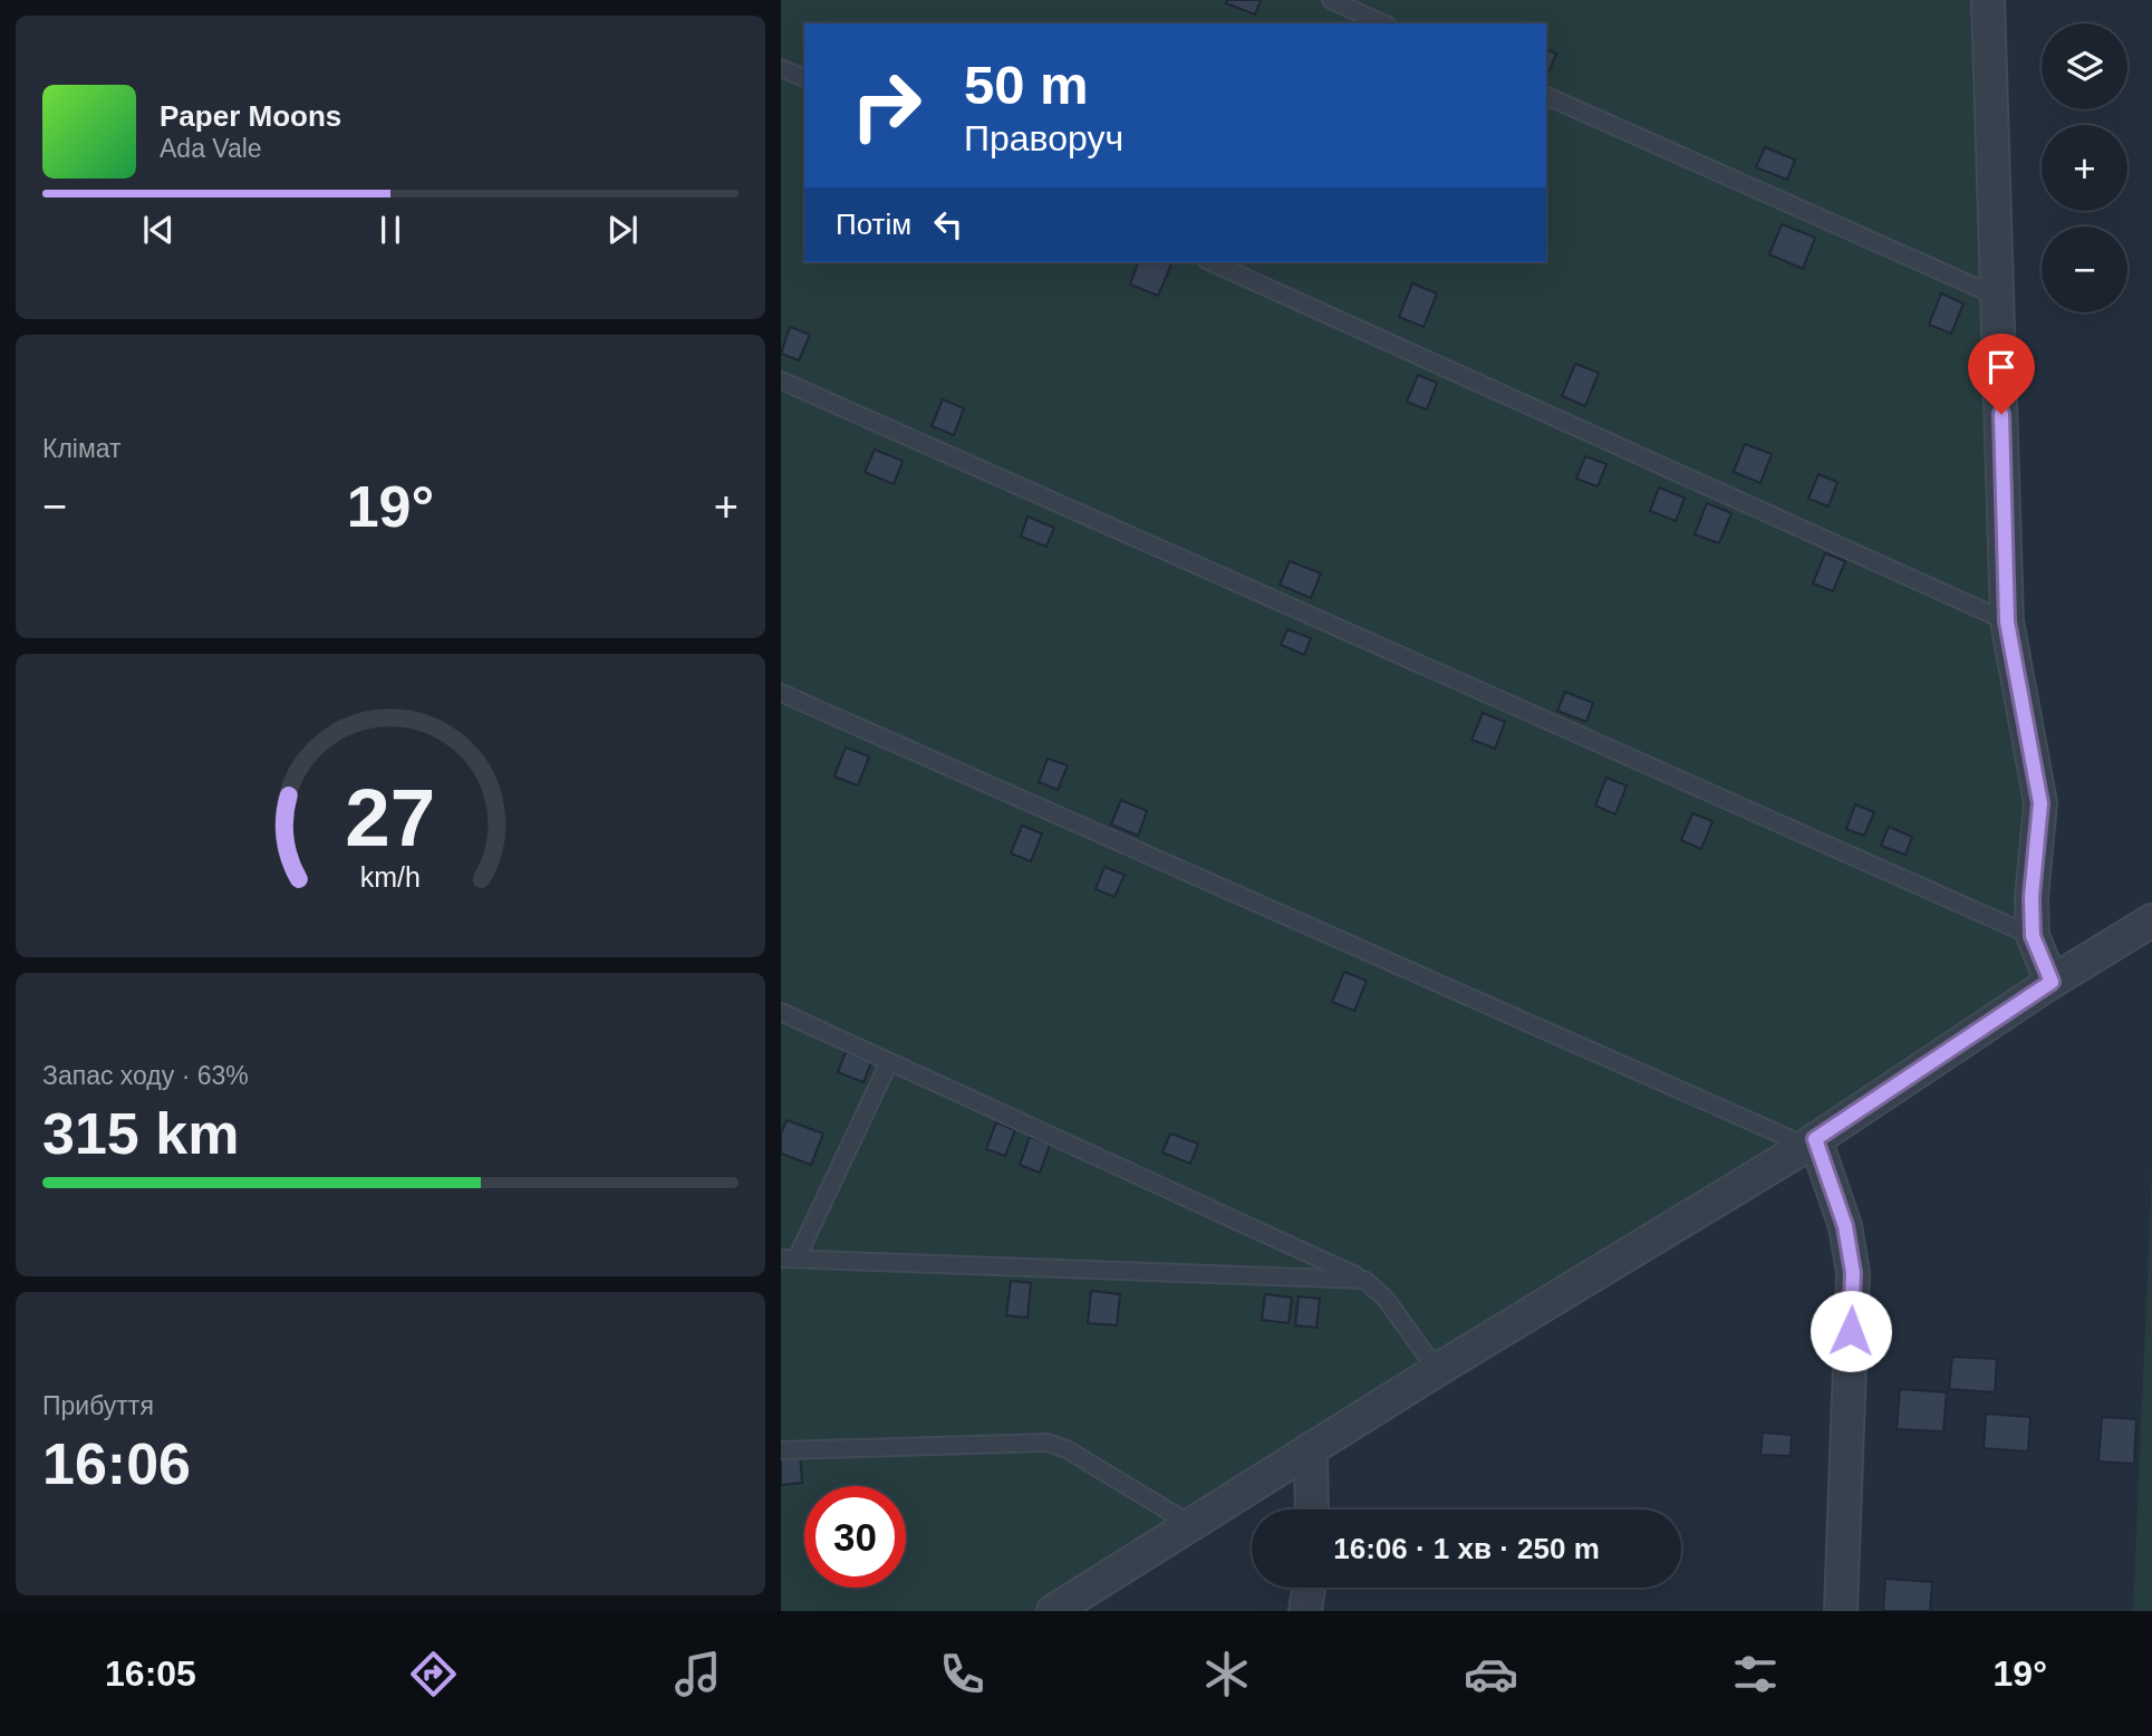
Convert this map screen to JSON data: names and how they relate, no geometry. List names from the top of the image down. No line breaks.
{"page":{"map_buttons":["+","−"],"turn":["50 m","Праворуч"],"song":["Paper Moons","Ada Vale"],"then":"Потім","tile":["Клімат",["Запас ходу · 63%","315 km"],["Прибуття","16:06"]],"heat":["−","19°","+"],"limit":"30","trip":"16:06 · 1 хв · 250 m","tabs":["16:05","19°"],"gauge":["27","km/h"]}}
